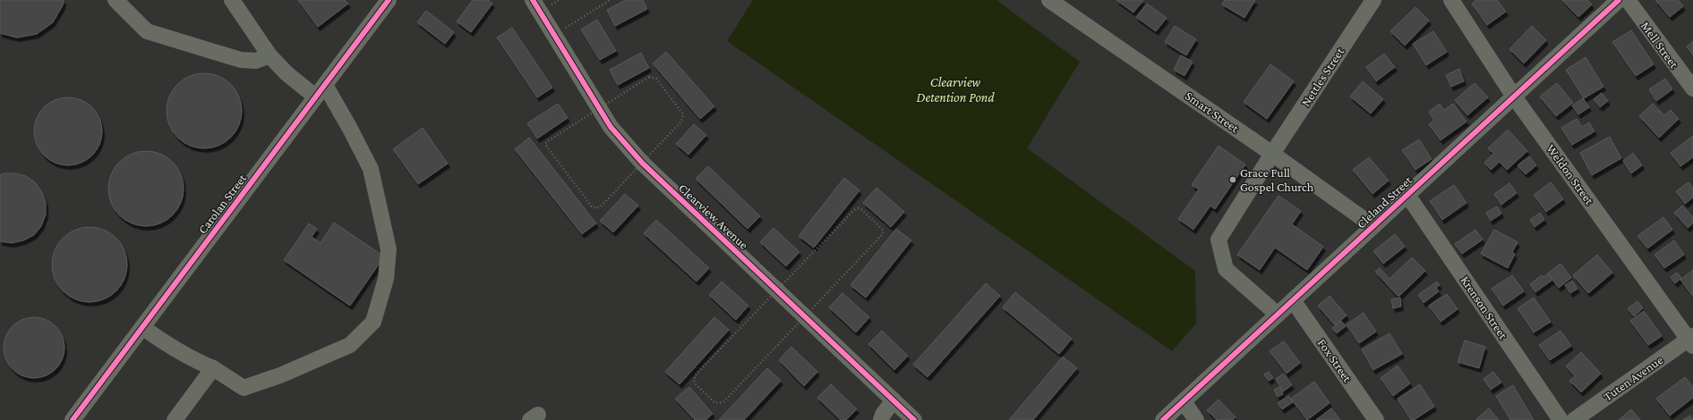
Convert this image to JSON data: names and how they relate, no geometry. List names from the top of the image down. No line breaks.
{"streets":{"street":["Mell Street","Nettles Street","Smart Street","Weldon Street","Cleland Street","Carolan Street","Clearview Avenue","Krenson Street","Fox Street","Tuten Avenue"]},"crossings":[["Nettles Street","Smart Street"],["Nettles Street","Cleland Street"],["Smart Street","Cleland Street"],["Weldon Street","Cleland Street"],["Weldon Street","Tuten Avenue"],["Cleland Street","Krenson Street"],["Cleland Street","Fox Street"]],"water":["Clearview Detention Pond"],"places":["Grace Full Gospel Church"]}
